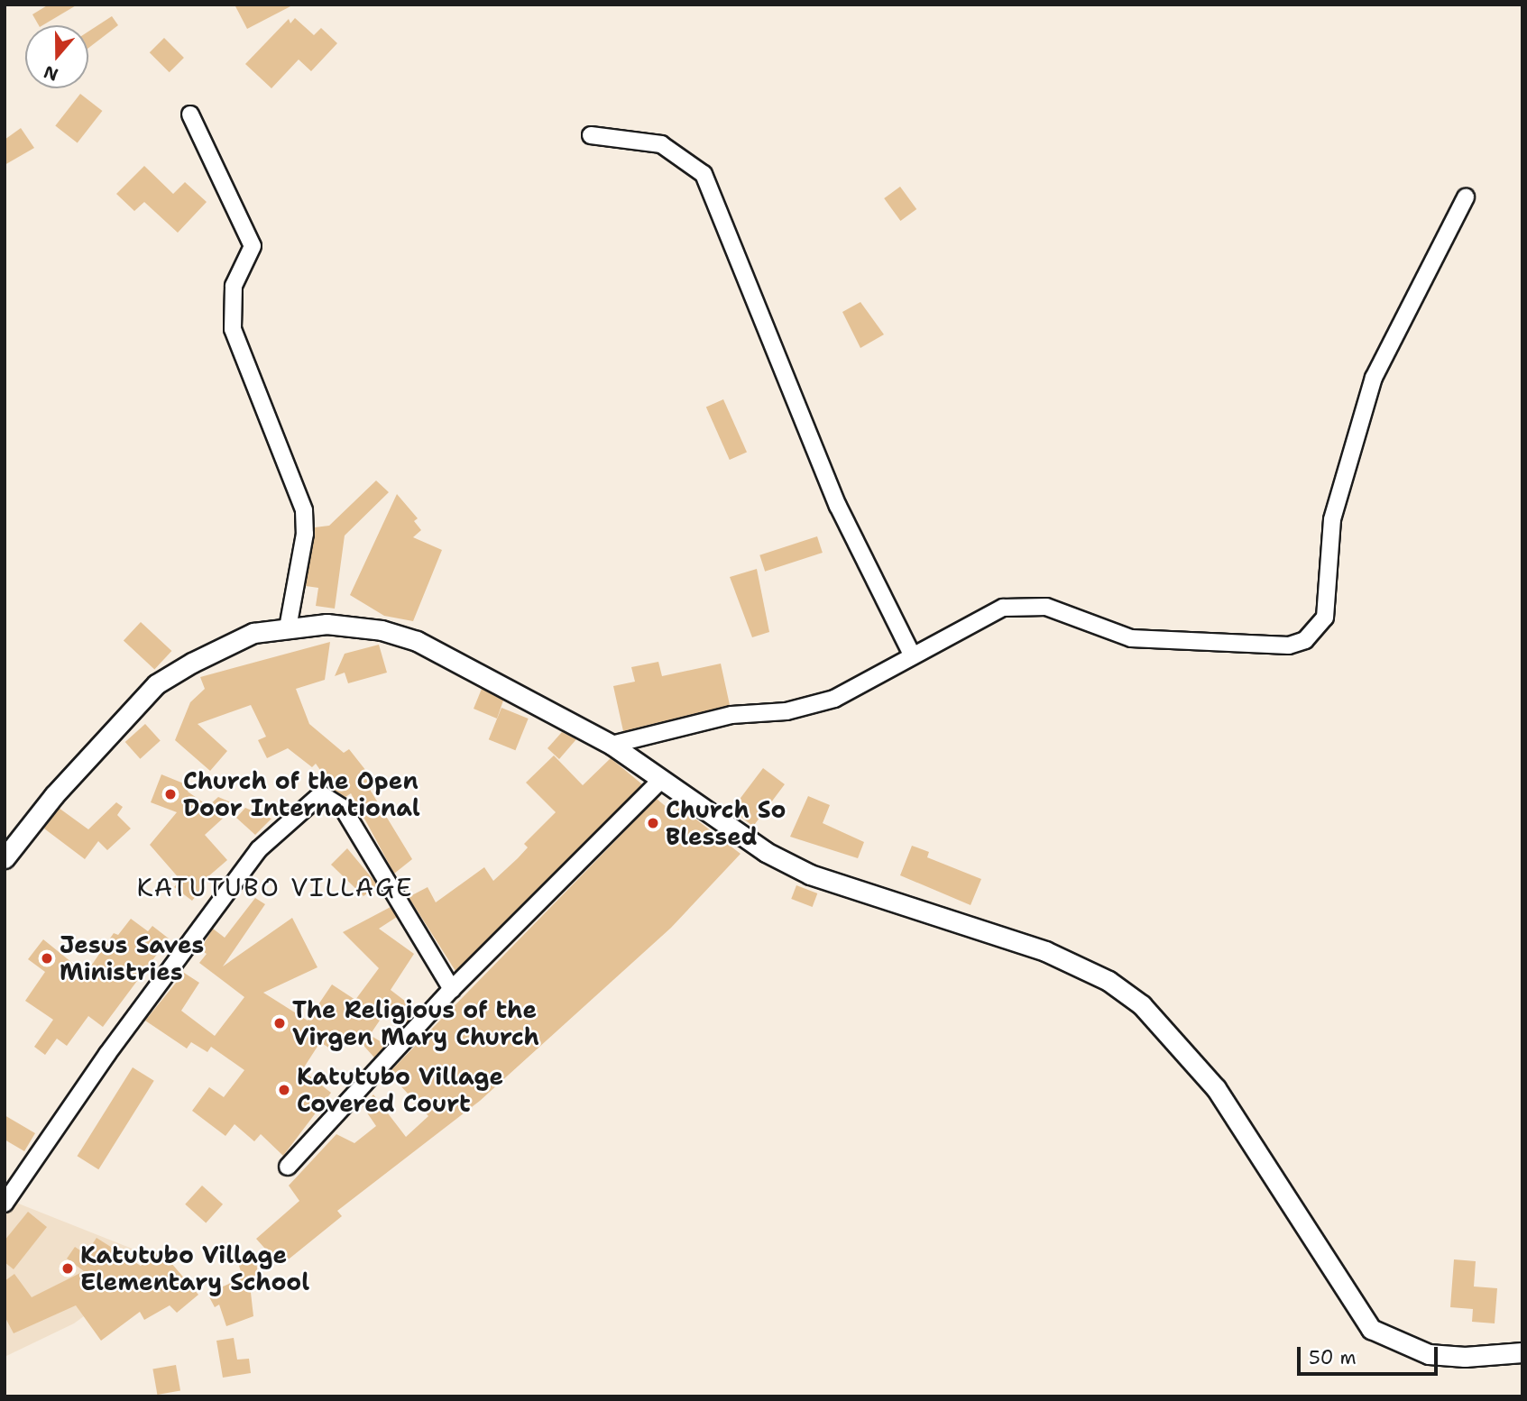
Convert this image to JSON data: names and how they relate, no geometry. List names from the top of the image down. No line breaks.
{"districts":["KATUTUBO VILLAGE"],"places":["Church of the Open Door International","Church So Blessed","Jesus Saves Ministries","The Religious of the Virgen Mary Church","Katutubo Village Covered Court","Katutubo Village Elementary School"],"scale_bar":"50 m","north":"bottom"}
